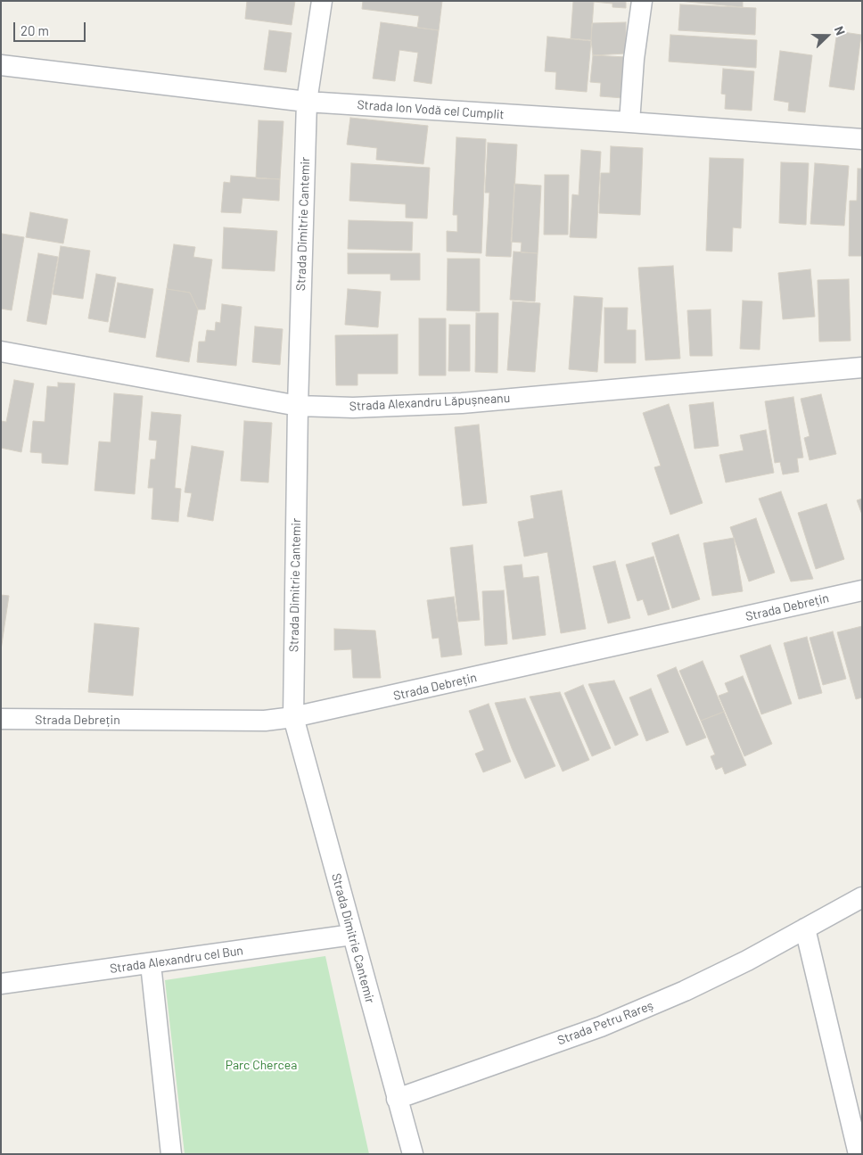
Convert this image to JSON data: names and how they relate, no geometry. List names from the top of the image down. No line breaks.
{"streets":{"street":["Strada Ion Vodă cel Cumplit","Strada Dimitrie Cantemir","Strada Alexandru Lăpușneanu","Strada Debrețin","Strada Alexandru cel Bun","Strada Petru Rareș"]},"crossings":[["Strada Ion Vodă cel Cumplit","Strada Dimitrie Cantemir"],["Strada Dimitrie Cantemir","Strada Alexandru Lăpușneanu"],["Strada Dimitrie Cantemir","Strada Debrețin"],["Strada Dimitrie Cantemir","Strada Alexandru cel Bun"],["Strada Dimitrie Cantemir","Strada Petru Rareș"]],"parks":["Parc Chercea"],"scale_bar":"20 m","north":"right"}
